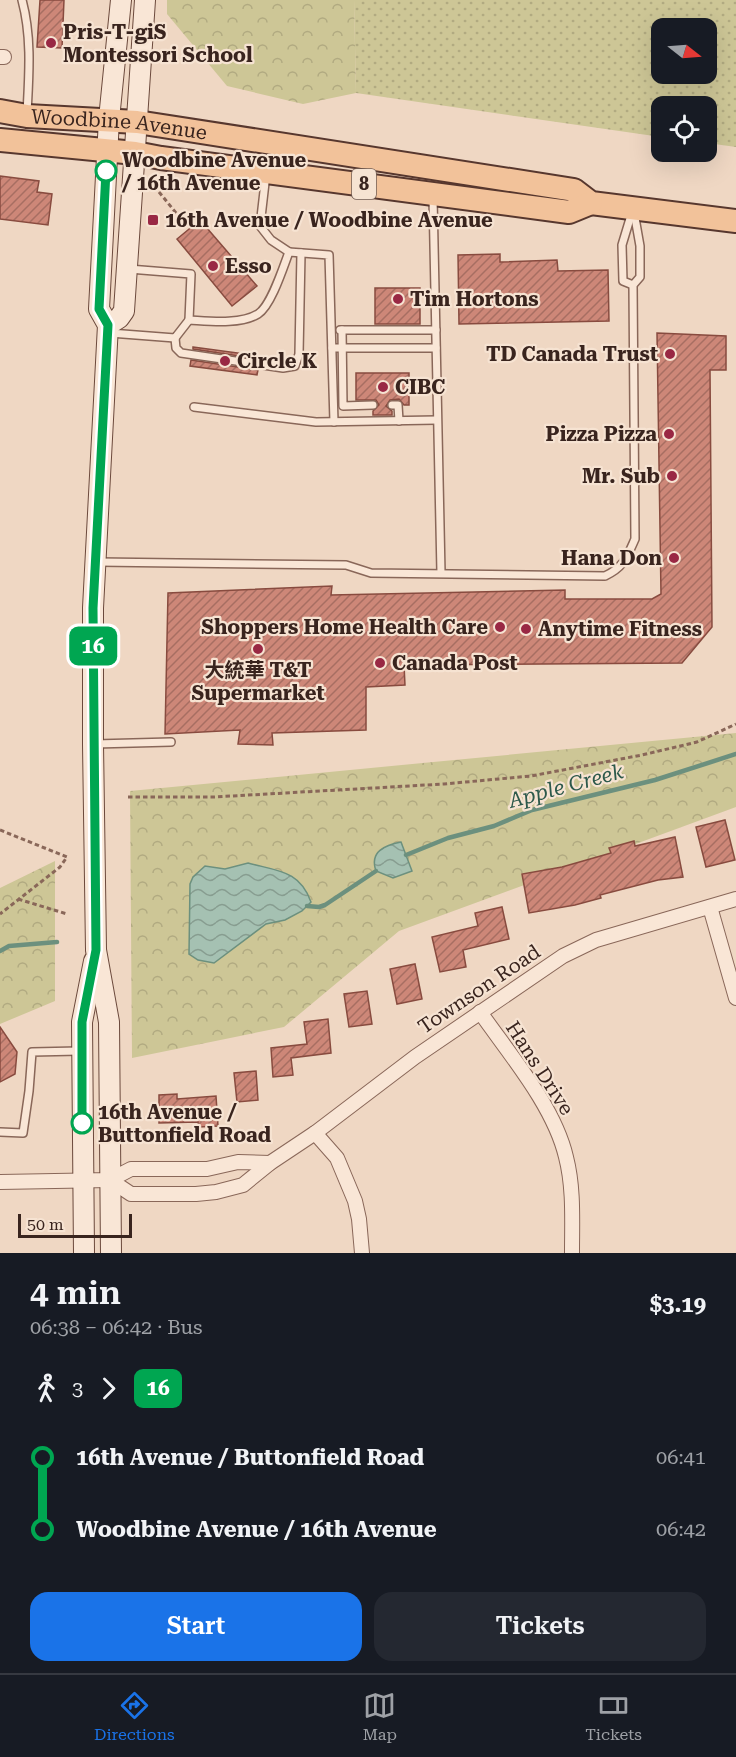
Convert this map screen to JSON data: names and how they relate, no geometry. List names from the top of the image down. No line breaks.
{"streets":{"main road":["Woodbine Avenue","8"],"street":["Townson Road","Hans Drive"]},"crossings":[["Townson Road","Hans Drive"]],"water":["Apple Creek"],"places":{"other":["Pris-T-giS Montessori School","Woodbine Avenue / 16th Avenue","Esso","Tim Hortons","TD Canada Trust","Circle K","CIBC","Pizza Pizza","Mr. Sub","Hana Don","Shoppers Home Health Care","Anytime Fitness","大統華 T&T Supermarket","Canada Post","16th Avenue / Buttonfield Road"],"transit":["16th Avenue / Woodbine Avenue"]},"lines":["bus line 16"],"scale_bar":"50 m","north":"right","page":{"on_map":"16","scale":"50 m","heading":["4 min","06:38 – 06:42 · Bus","$3.19"],"legs":["3","16"],"list":[{"name":"16th Avenue / Buttonfield Road","value":"06:41"},{"name":"Woodbine Avenue / 16th Avenue","value":"06:42"}],"buttons":["Start","Tickets"],"tabs":["Directions","Map","Tickets"]}}
